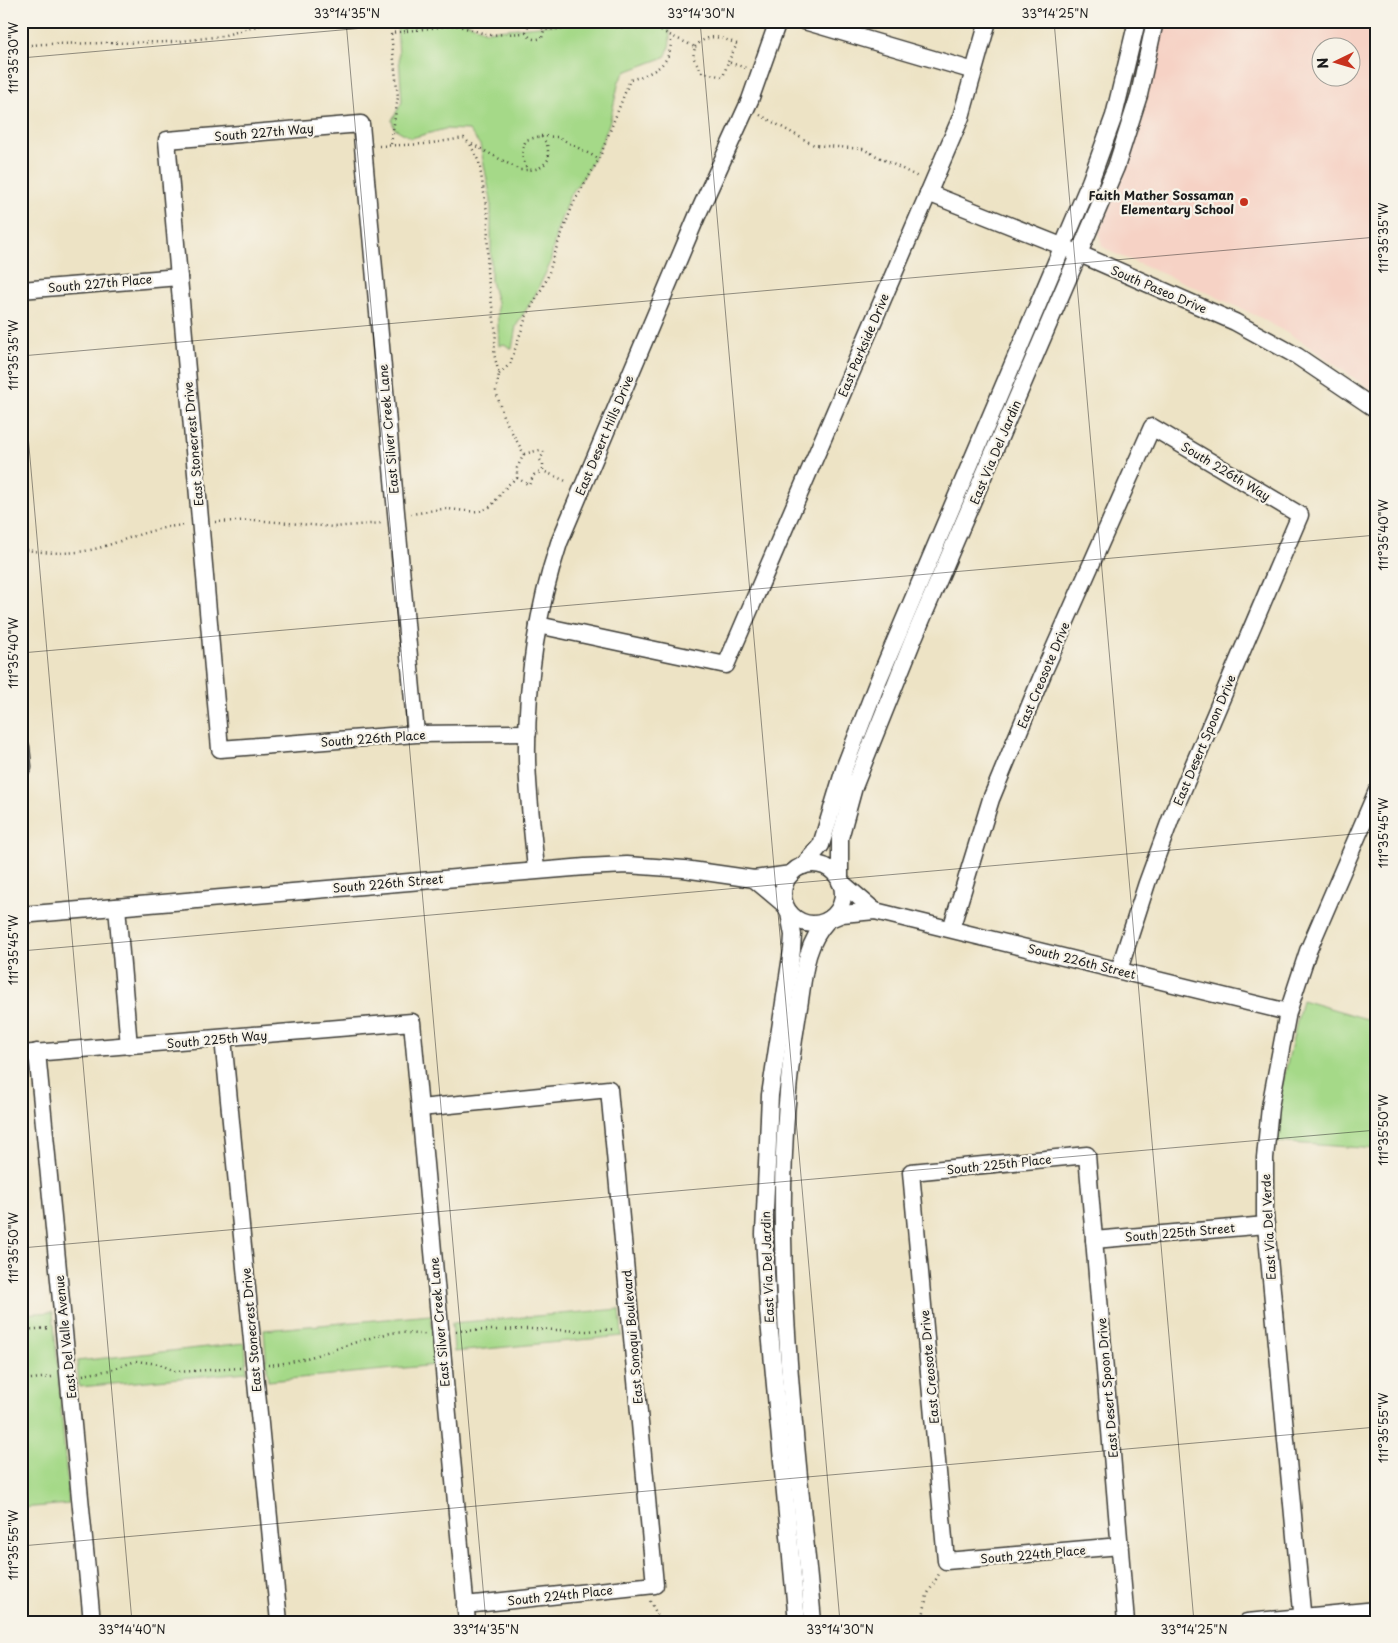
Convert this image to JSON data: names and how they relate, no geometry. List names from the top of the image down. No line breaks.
{"streets":{"street":["South 227th Way","South 227th Place","South Paseo Drive","East Parkside Drive","East Silver Creek Lane","East Desert Hills Drive","East Stonecrest Drive","East Via Del Jardin","South 226th Way","East Creosote Drive","South 226th Place","East Desert Spoon Drive","South 226th Street","South 225th Way","South 225th Place","East Via Del Verde","South 225th Street","East Del Valle Avenue","East Sonoqui Boulevard","South 224th Place"]},"crossings":[["South 227th Way","East Silver Creek Lane"],["South 227th Way","East Stonecrest Drive"],["South 227th Place","East Stonecrest Drive"],["South Paseo Drive","East Parkside Drive"],["South Paseo Drive","East Via Del Jardin"],["East Parkside Drive","East Desert Hills Drive"],["East Silver Creek Lane","South 226th Place"],["East Silver Creek Lane","South 225th Way"],["East Silver Creek Lane","East Sonoqui Boulevard"],["East Silver Creek Lane","South 224th Place"],["East Desert Hills Drive","South 226th Place"],["East Desert Hills Drive","South 226th Street"],["East Stonecrest Drive","South 226th Place"],["East Stonecrest Drive","South 225th Way"],["East Via Del Jardin","South 226th Street"],["South 226th Way","East Creosote Drive"],["South 226th Way","East Desert Spoon Drive"],["East Creosote Drive","South 226th Street"],["East Creosote Drive","South 225th Place"],["East Creosote Drive","South 224th Place"],["East Desert Spoon Drive","South 226th Street"],["East Desert Spoon Drive","South 225th Place"],["East Desert Spoon Drive","South 225th Street"],["East Desert Spoon Drive","South 224th Place"],["South 226th Street","East Via Del Verde"],["South 225th Way","East Del Valle Avenue"],["East Via Del Verde","South 225th Street"],["East Sonoqui Boulevard","South 224th Place"]],"places":["Faith Mather Sossaman Elementary School"],"north":"left","coordinates":["33°14'35\"N","33°14'30\"N","33°14'25\"N","111°35'30\"W","111°35'35\"W","111°35'40\"W","111°35'45\"W","111°35'50\"W","111°35'55\"W","33°14'40\"N"]}
